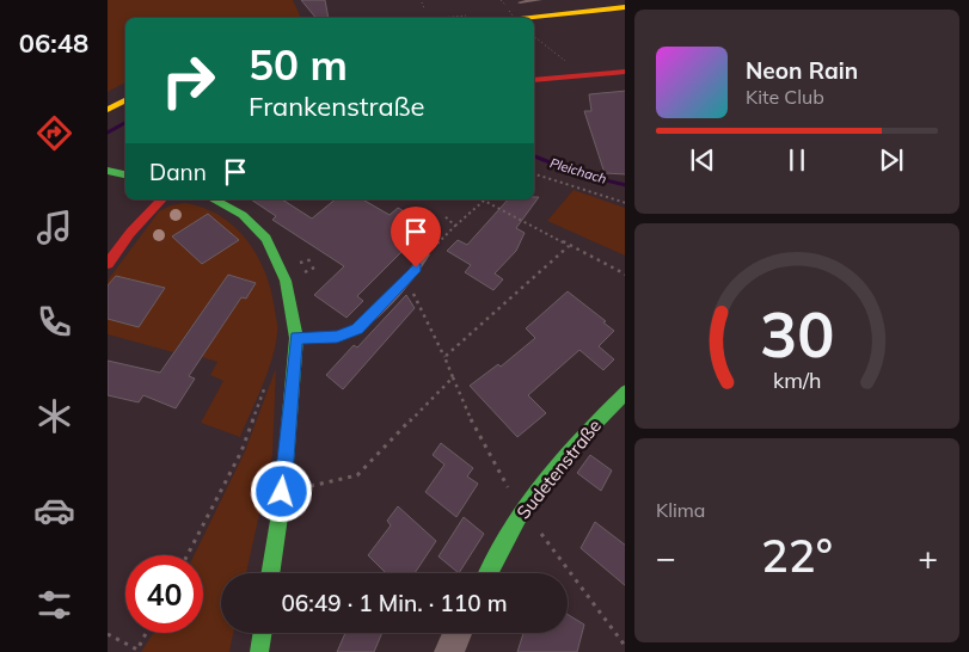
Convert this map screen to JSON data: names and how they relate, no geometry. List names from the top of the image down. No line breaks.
{"streets":{"street":["Sudetenstraße"]},"water":["Pleichach"],"page":{"tabs":"06:48","turn":["50 m","Frankenstraße"],"song":["Neon Rain","Kite Club"],"then":"Dann","tile":"Klima","heat":["−","22°","+"],"limit":"40","trip":"06:49 · 1 Min. · 110 m","gauge":["30","km/h"]}}
